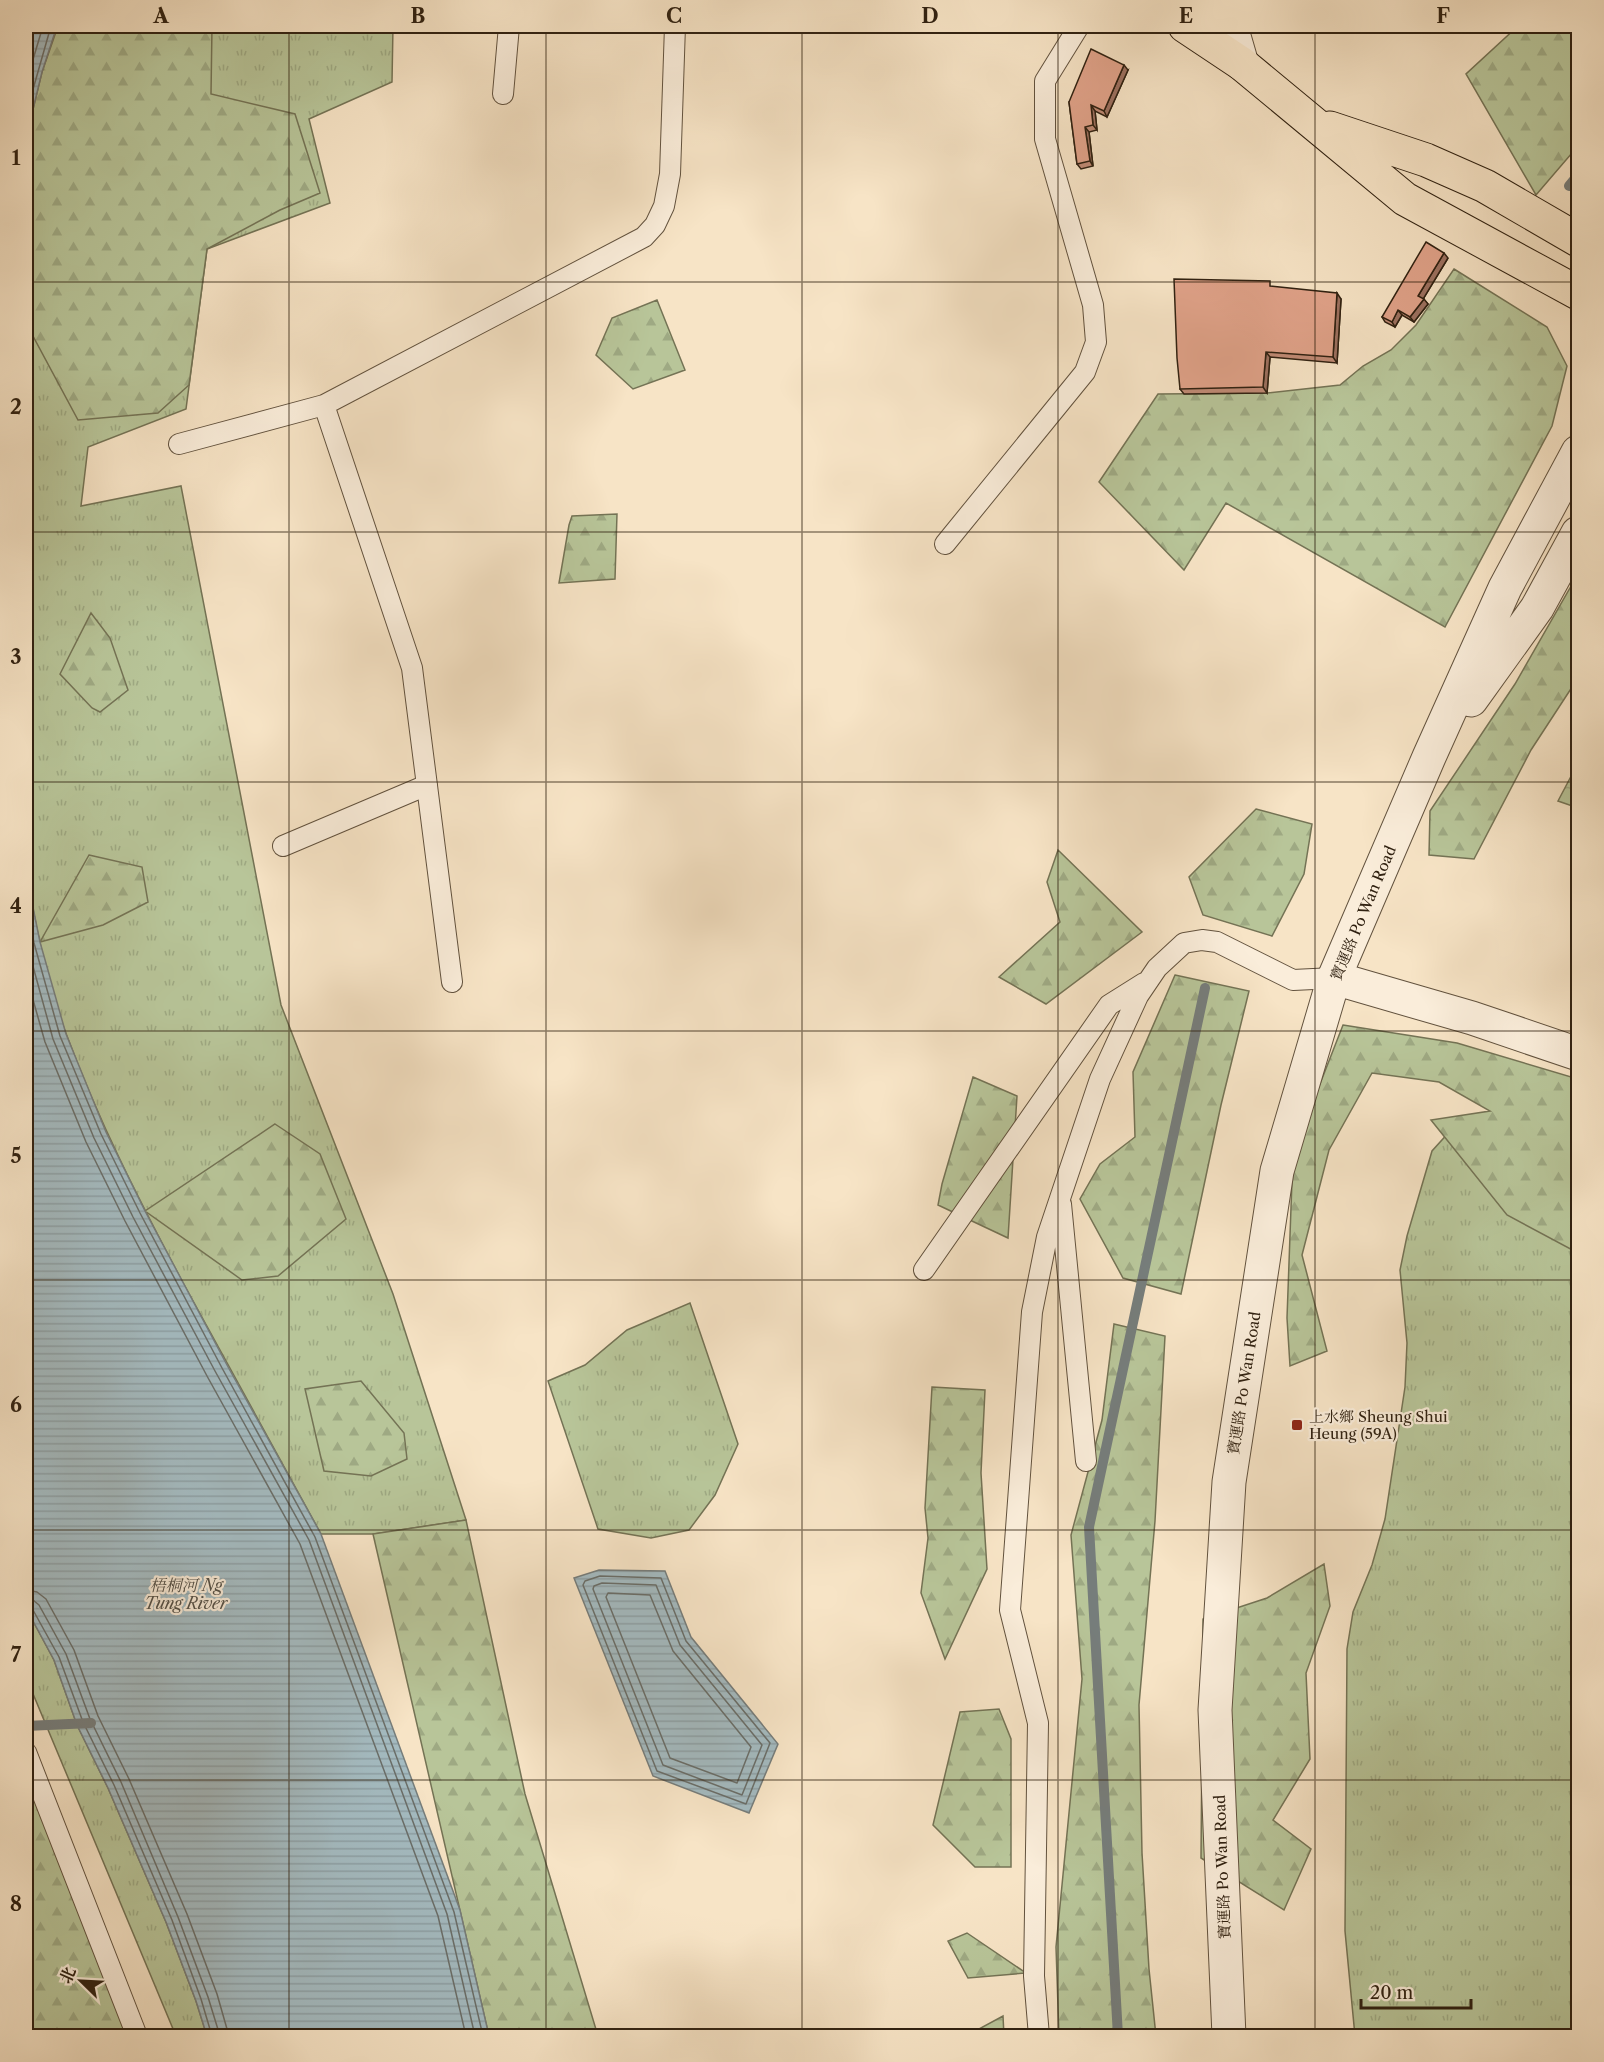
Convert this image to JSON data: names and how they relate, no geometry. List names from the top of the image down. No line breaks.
{"streets":{"street":["寶運路 Po Wan Road"]},"water":["梧桐河 Ng Tung River"],"places":{"transit":["上水鄉 Sheung Shui Heung (59A)"]},"scale_bar":"20 m","north":"top left","grid":{"columns":["A","B","C","D","E","F"],"rows":["1","2","3","4","5","6","7","8"]}}
